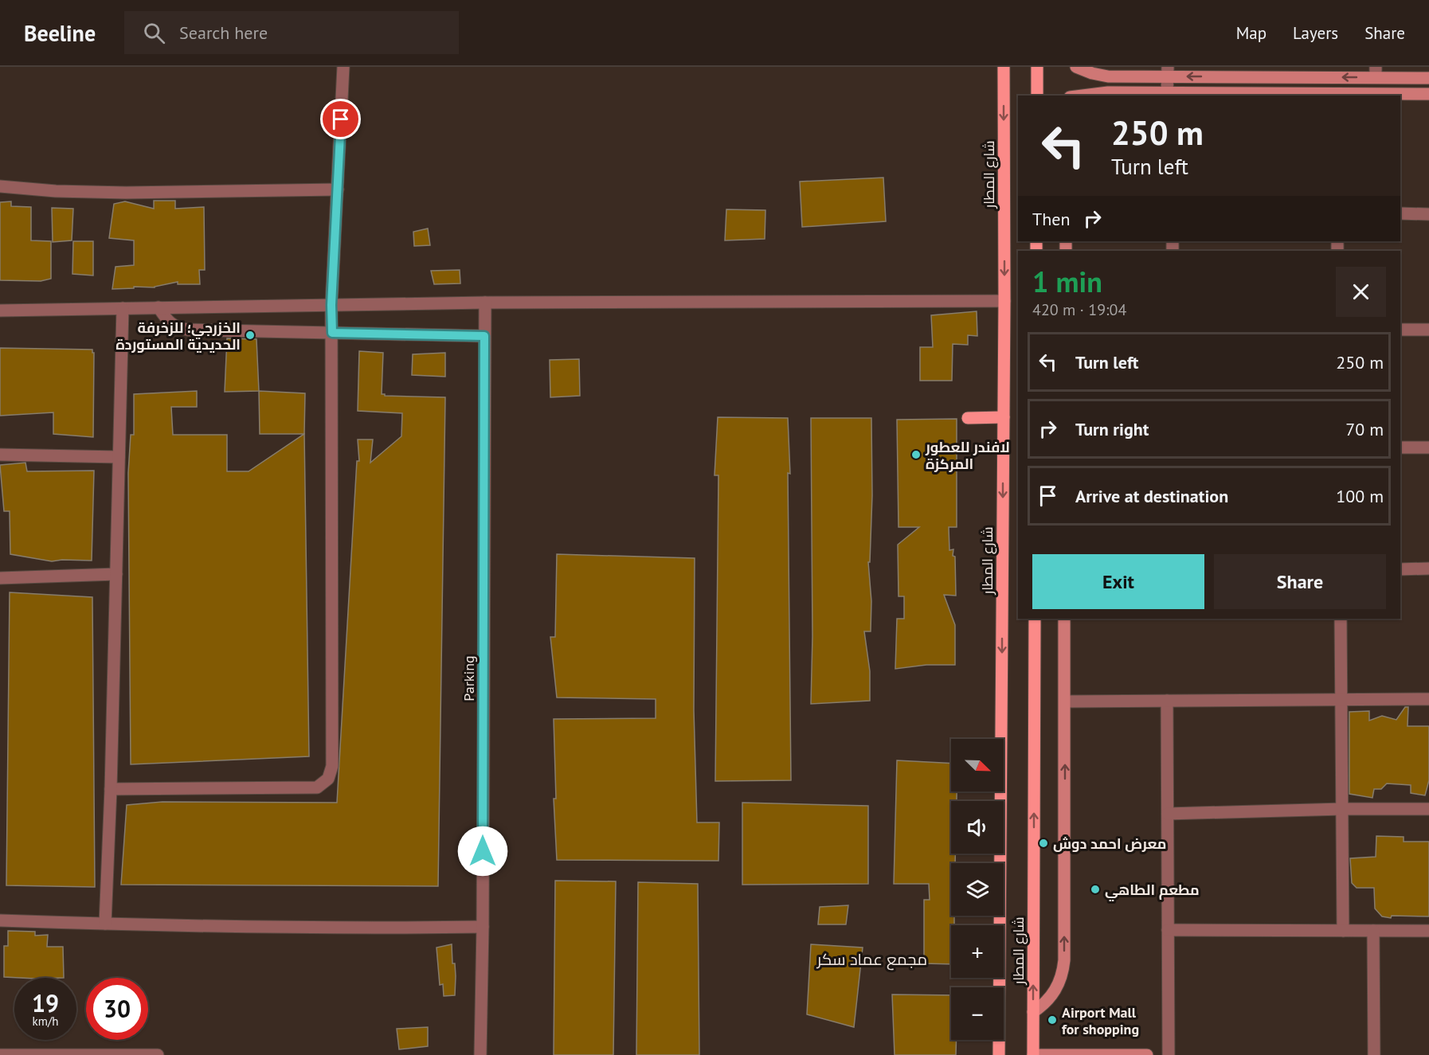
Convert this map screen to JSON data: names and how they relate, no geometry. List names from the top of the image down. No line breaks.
{"streets":{"main road":["شارع المطار"],"street":["Parking"]},"districts":["مجمع عماد سكر"],"places":["الخزرجي؛ للزخرفة الحديدية المستوردة","لافندر للعطور المركزة","معرض احمد دوش","مطعم الطاهي","Airport Mall for shopping"],"north":"bottom right","page":{"header":"Beeline","search":"Search here","nav":["Map","Layers","Share"],"turn":["250 m","Turn left"],"then":"Then","heading":["1 min","420 m · 19:04"],"list":[{"name":"Turn left","value":"250 m"},{"name":"Turn right","value":"70 m"},{"name":"Arrive at destination","value":"100 m"}],"buttons":["Exit","Share"],"map_buttons":["+","−"],"speed":"19 km/h","limit":"30"}}
